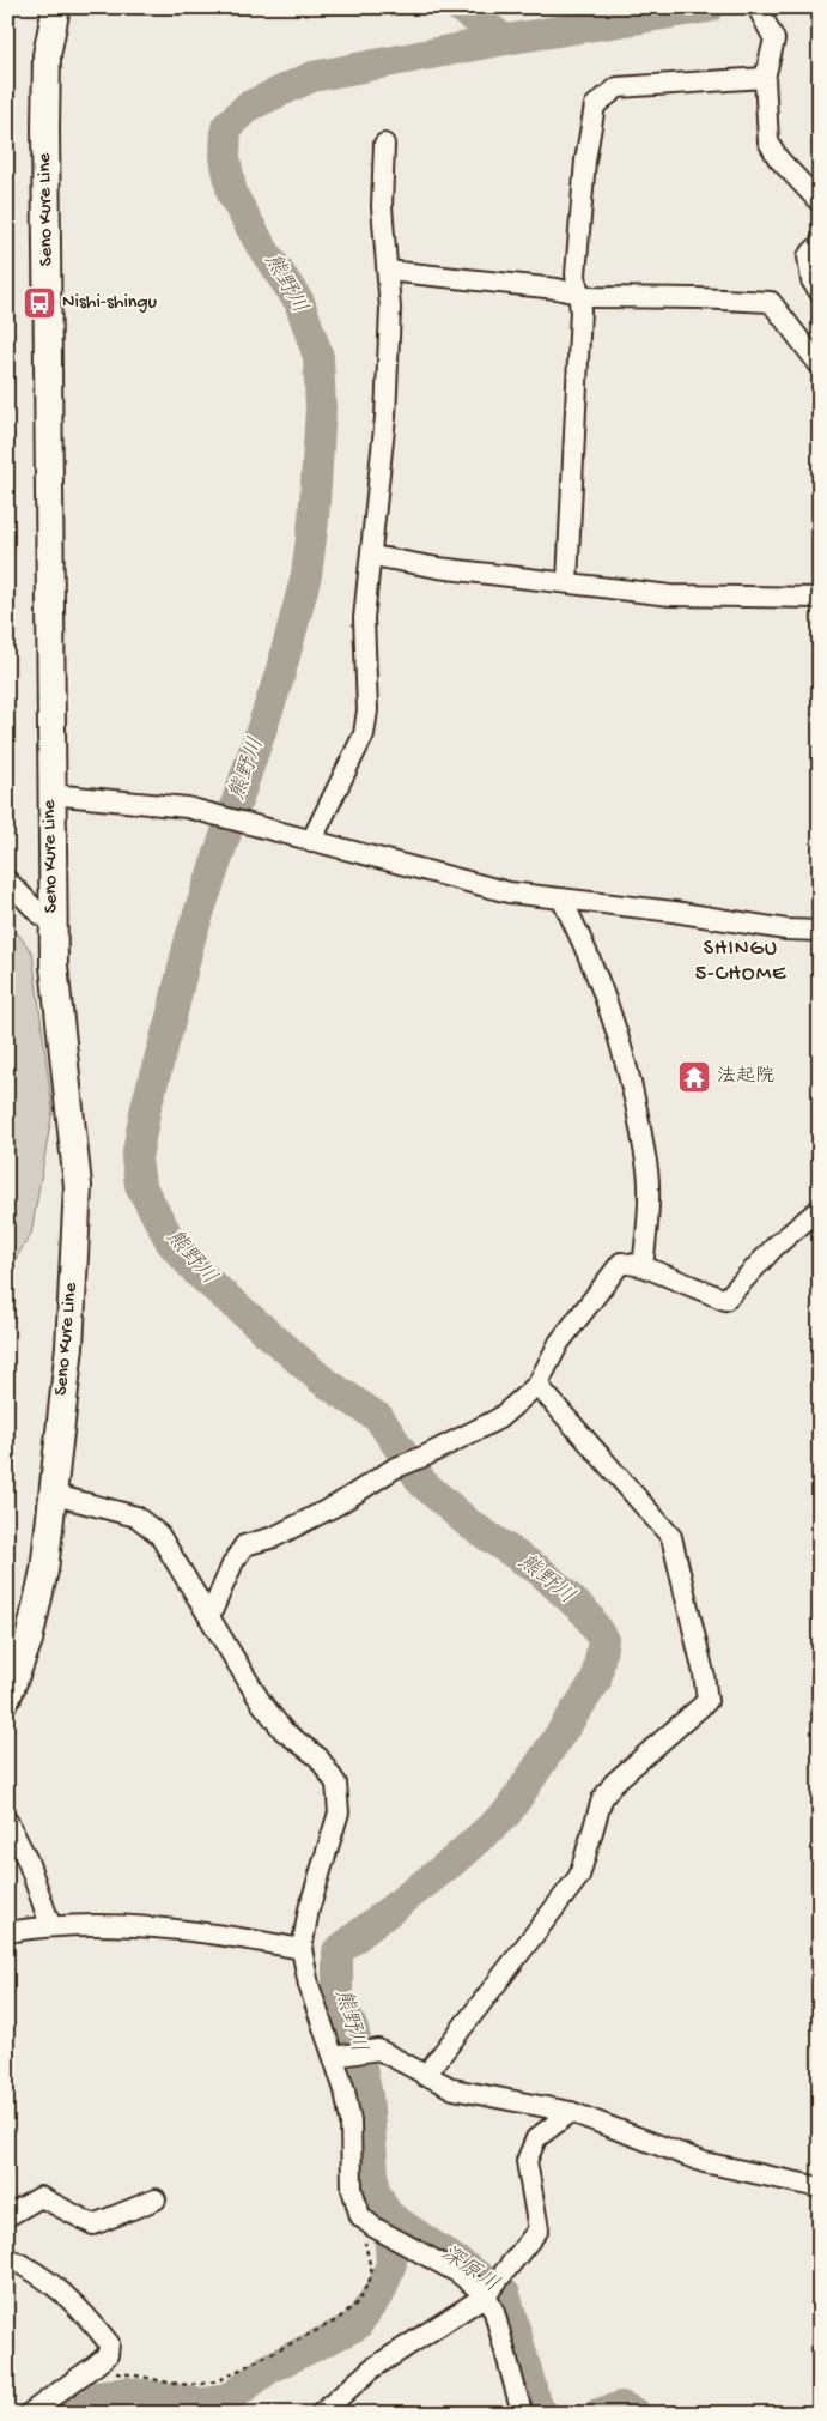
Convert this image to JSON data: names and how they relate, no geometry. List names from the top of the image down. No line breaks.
{"streets":{"main road":["Seno Kure Line"]},"districts":["SHINGU 5-CHOME"],"water":["熊野川","深原川"],"places":{"bus stop":["Nishi-shingu"],"temple":["法起院"]}}
